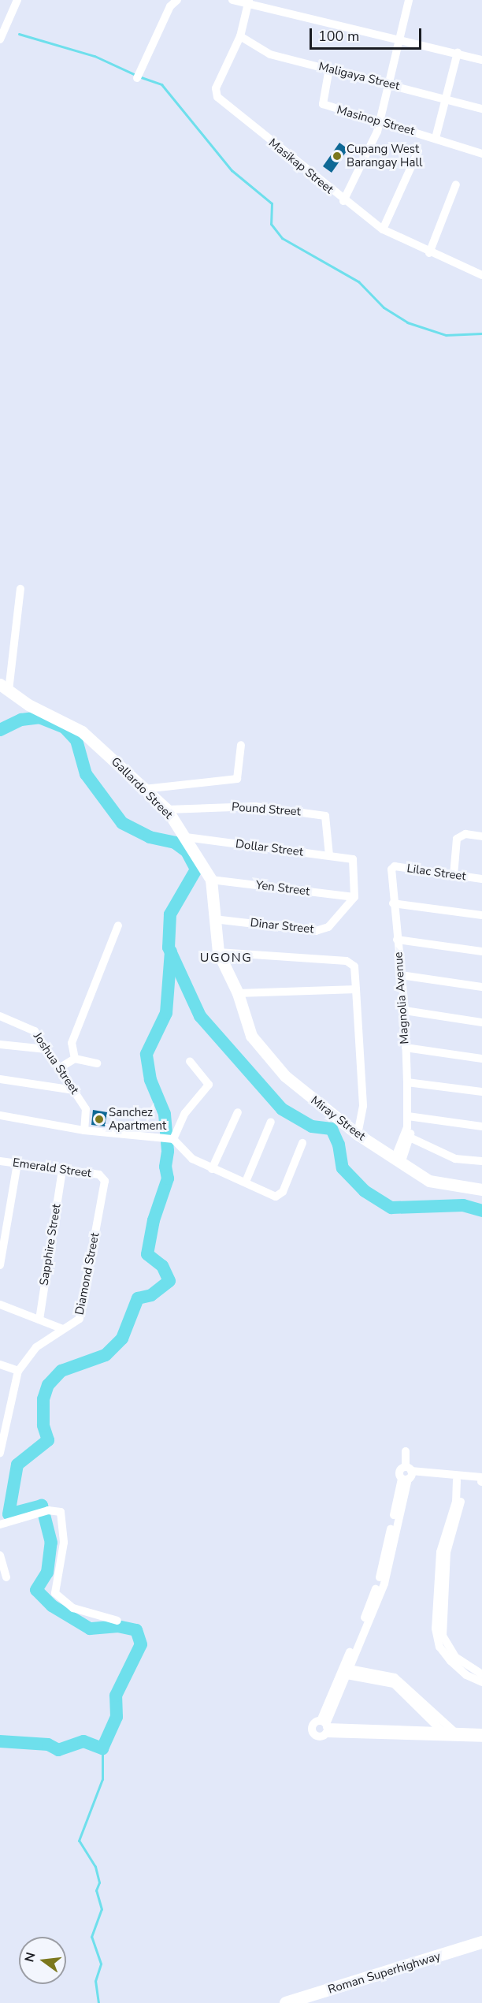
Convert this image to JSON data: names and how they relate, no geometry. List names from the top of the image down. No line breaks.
{"streets":{"main road":["Roman Superhighway"],"street":["Maligaya Street","Masinop Street","Masikap Street","Gallardo Street","Pound Street","Dollar Street","Lilac Street","Yen Street","Dinar Street","Magnolia Avenue","Joshua Street","Miray Street","Emerald Street","Sapphire Street","Diamond Street"]},"crossings":[["Maligaya Street","Masinop Street"],["Maligaya Street","Masikap Street"],["Gallardo Street","Pound Street"],["Gallardo Street","Dollar Street"],["Gallardo Street","Yen Street"],["Gallardo Street","Dinar Street"],["Gallardo Street","Miray Street"],["Pound Street","Dollar Street"],["Dollar Street","Yen Street"],["Dollar Street","Dinar Street"],["Lilac Street","Magnolia Avenue"],["Yen Street","Dinar Street"],["Magnolia Avenue","Miray Street"],["Emerald Street","Sapphire Street"],["Emerald Street","Diamond Street"]],"districts":["UGONG"],"places":["Cupang West Barangay Hall","Sanchez Apartment"],"scale_bar":"100 m","north":"left"}
